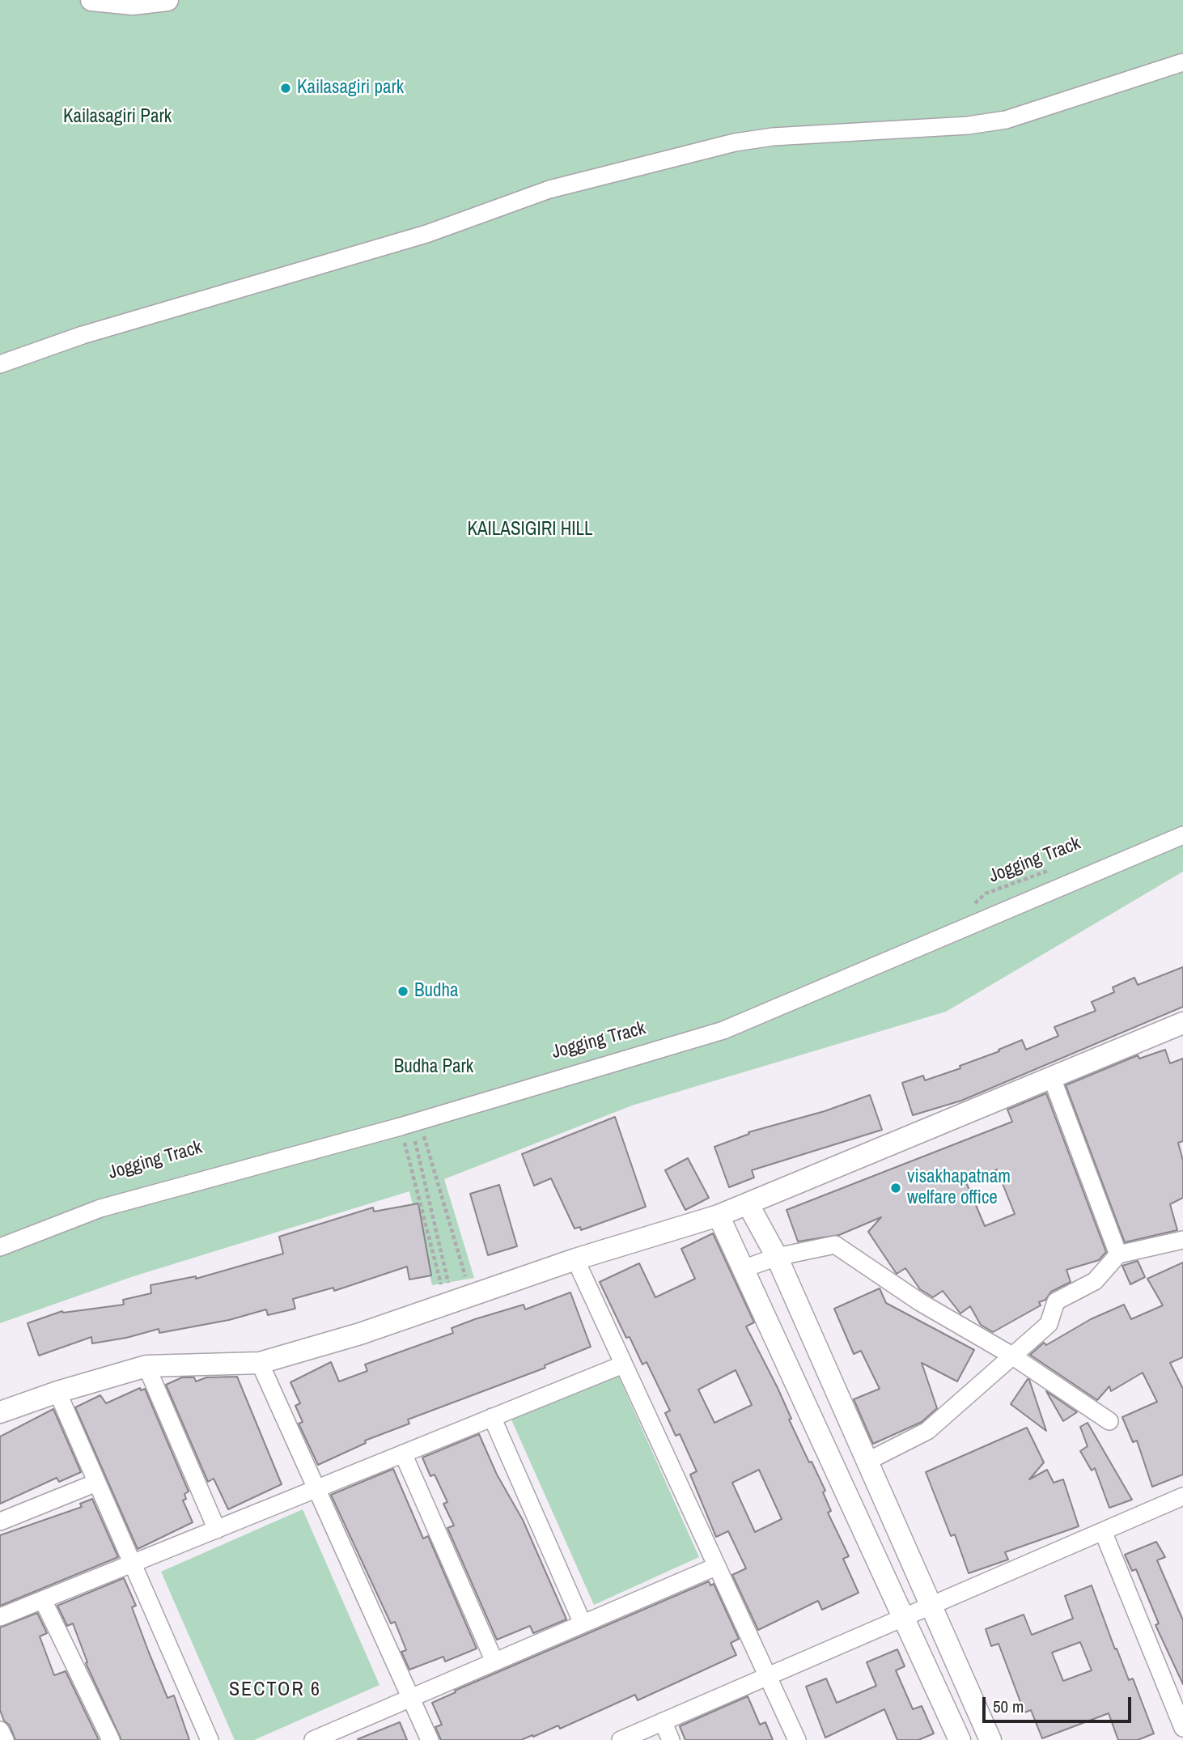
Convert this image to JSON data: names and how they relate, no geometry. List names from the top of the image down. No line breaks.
{"streets":{"path":["Jogging Track"]},"districts":["SECTOR 6"],"parks":["Kailasagiri Park","KAILASIGIRI HILL","Budha Park"],"places":["Kailasagiri park","Budha","visakhapatnam welfare office"],"scale_bar":"50 m"}
